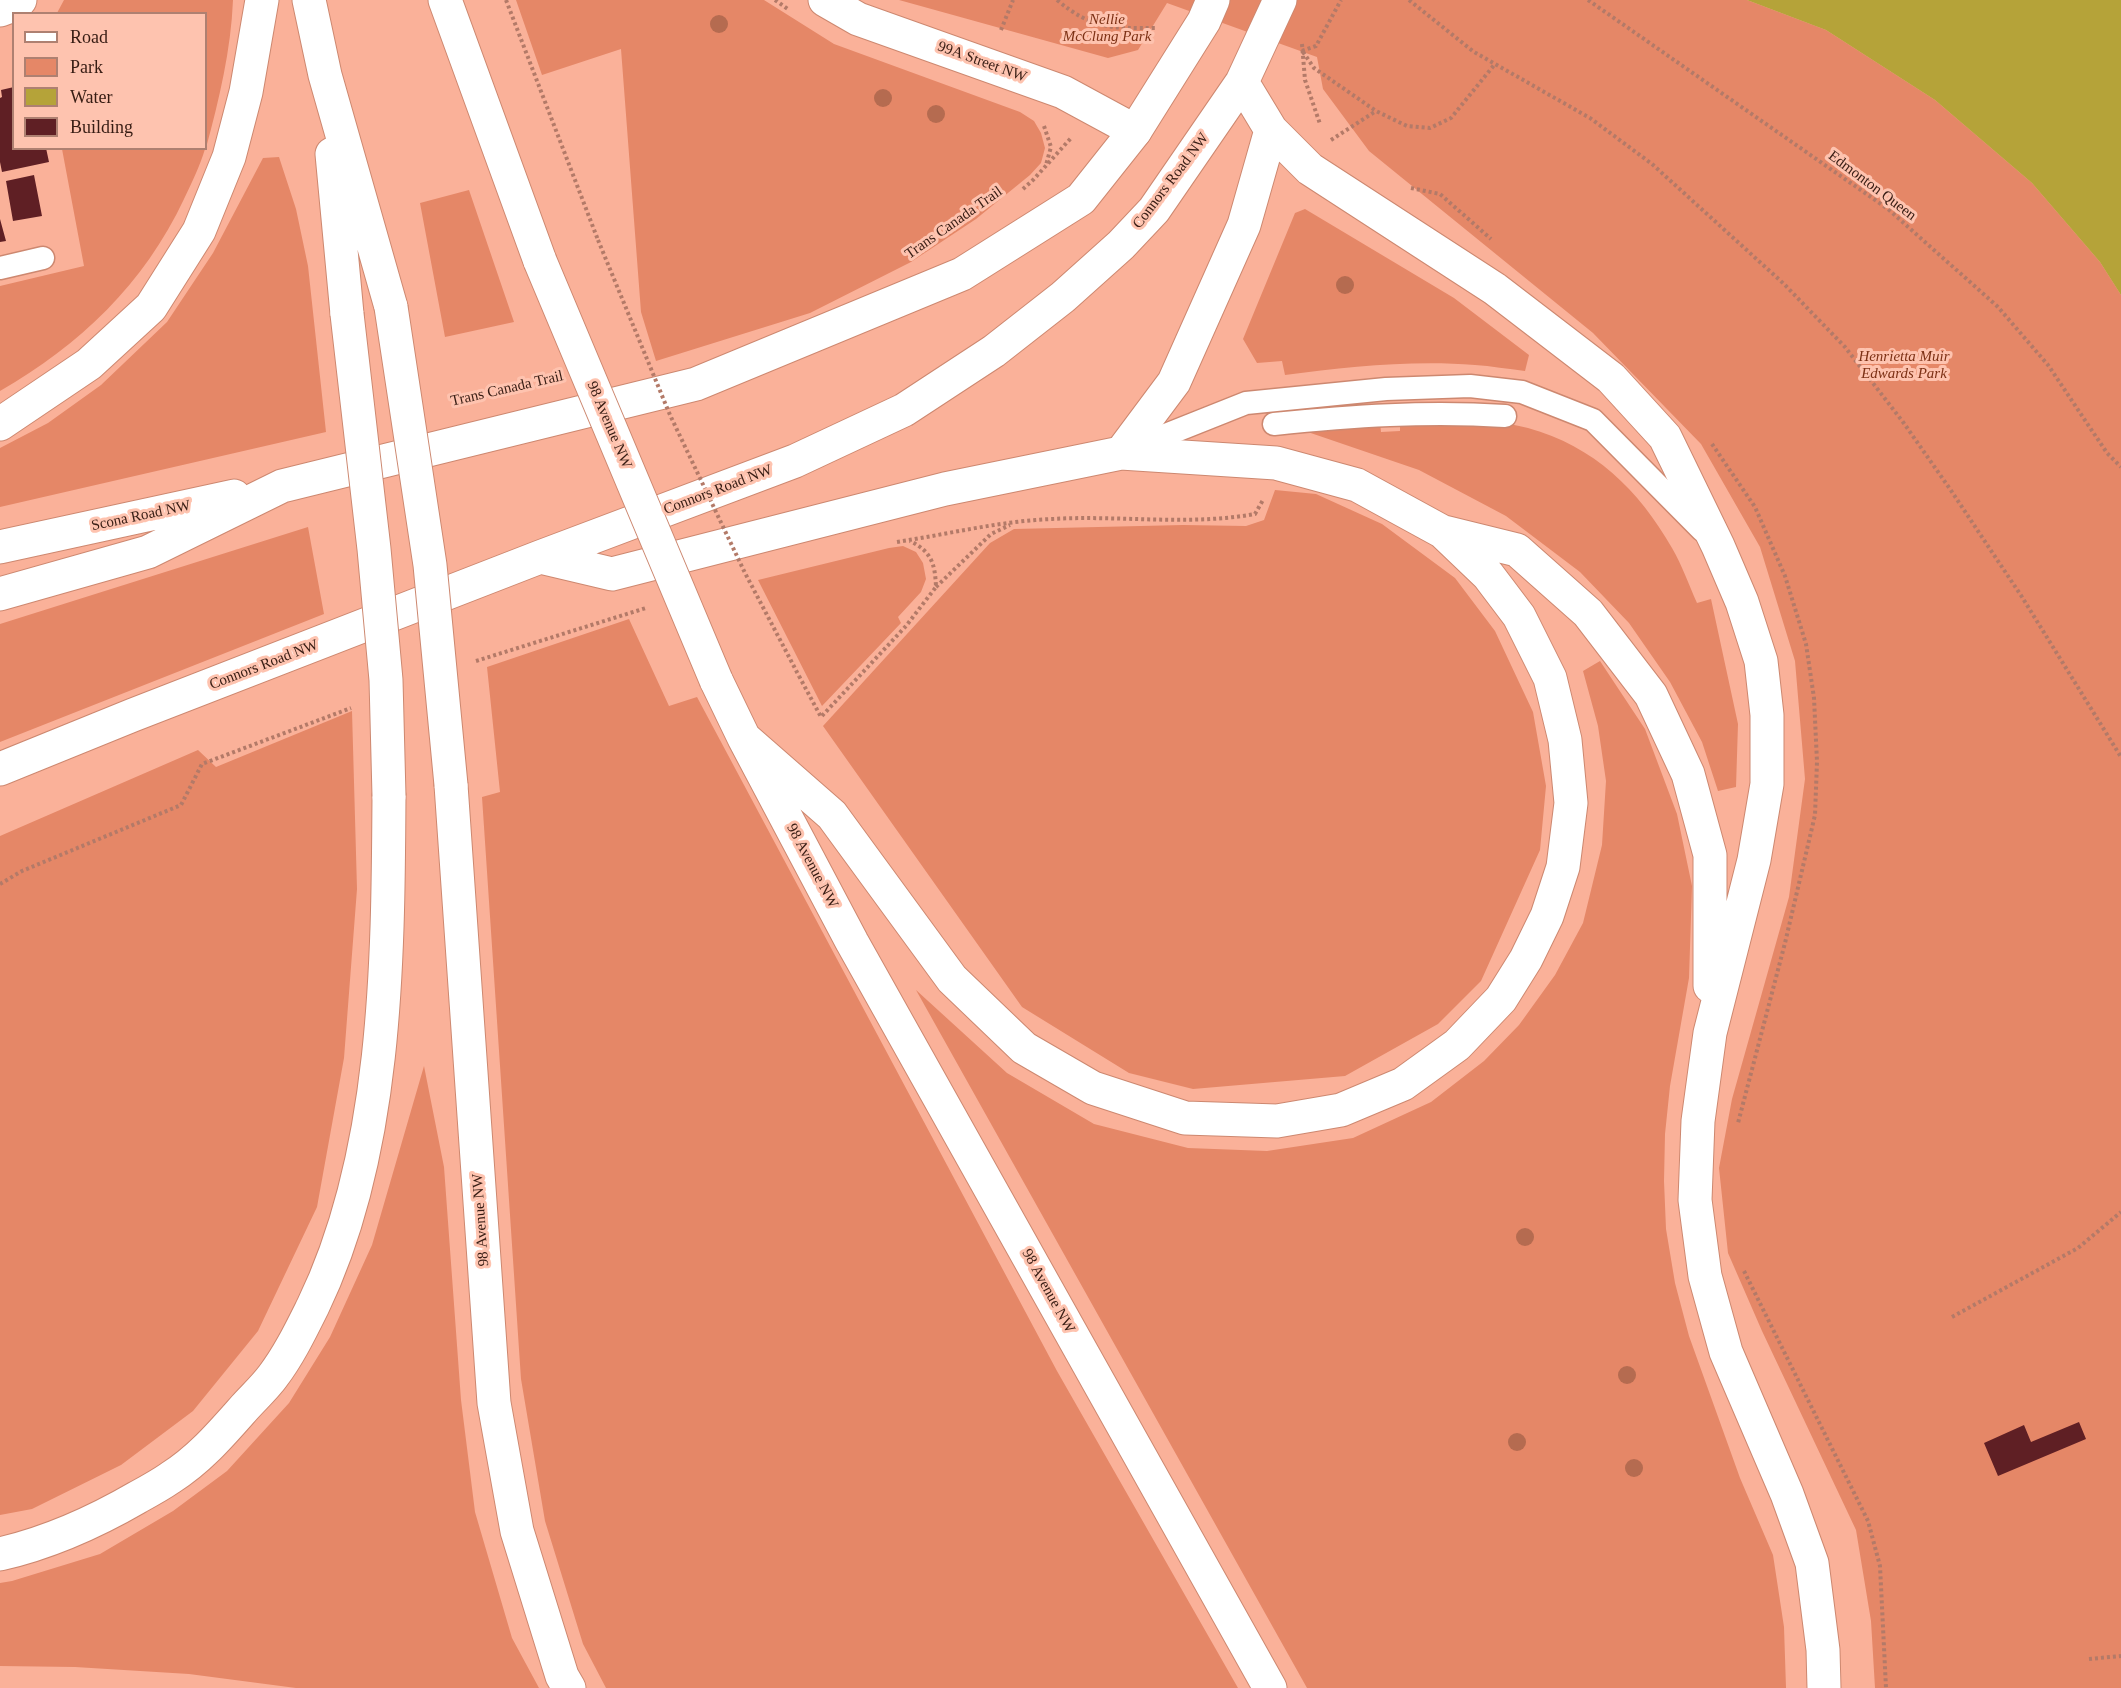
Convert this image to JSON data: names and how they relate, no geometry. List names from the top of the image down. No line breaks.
{"streets":{"main road":["99A Street NW","Connors Road NW","98 Avenue NW","Scona Road NW"],"path":["Edmonton Queen","Trans Canada Trail"]},"parks":["Nellie McClung Park","Henrietta Muir Edwards Park"],"legend":["Road","Park","Water","Building"]}
